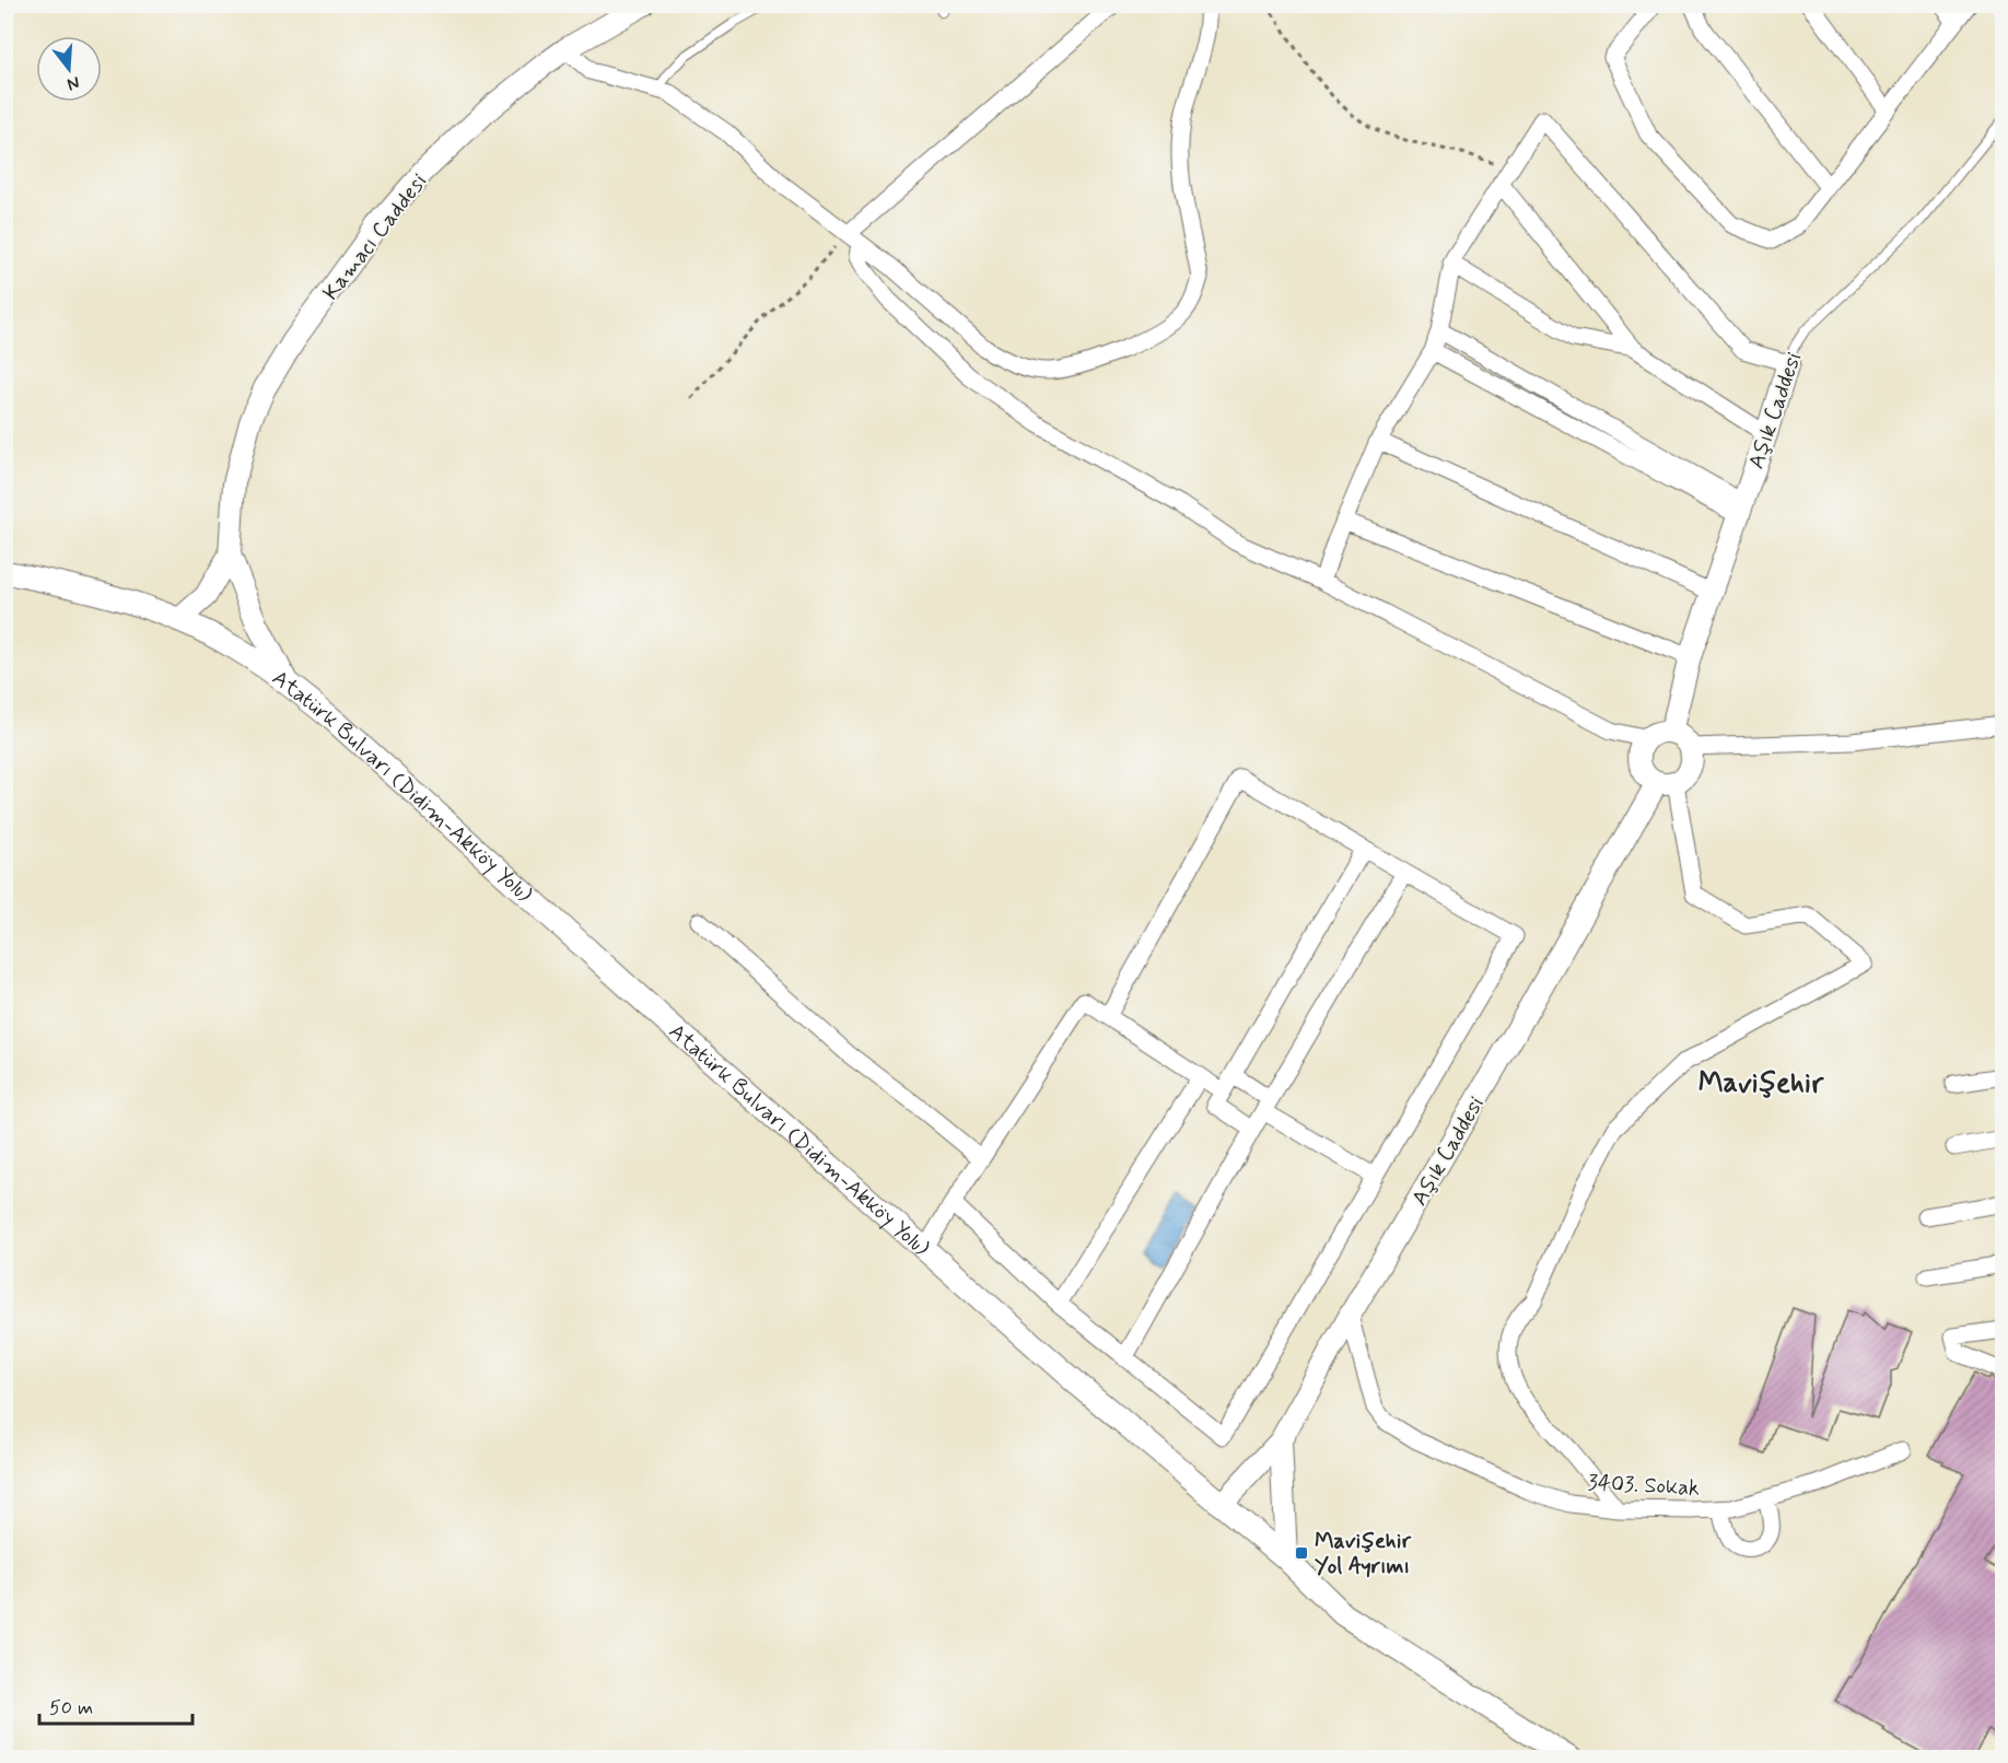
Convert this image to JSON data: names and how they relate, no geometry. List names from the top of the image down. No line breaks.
{"streets":{"main road":["Atatürk Bulvarı (Didim-Akköy Yolu)"],"street":["Kamacı Caddesi","Aşık Caddesi","3403. Sokak"]},"crossings":[["Kamacı Caddesi","Atatürk Bulvarı (Didim-Akköy Yolu)"],["Aşık Caddesi","Atatürk Bulvarı (Didim-Akköy Yolu)"],["Aşık Caddesi","3403. Sokak"]],"districts":["Mavişehir"],"places":{"transit":["Mavişehir Yol Ayrımı"]},"scale_bar":"50 m","north":"bottom"}
